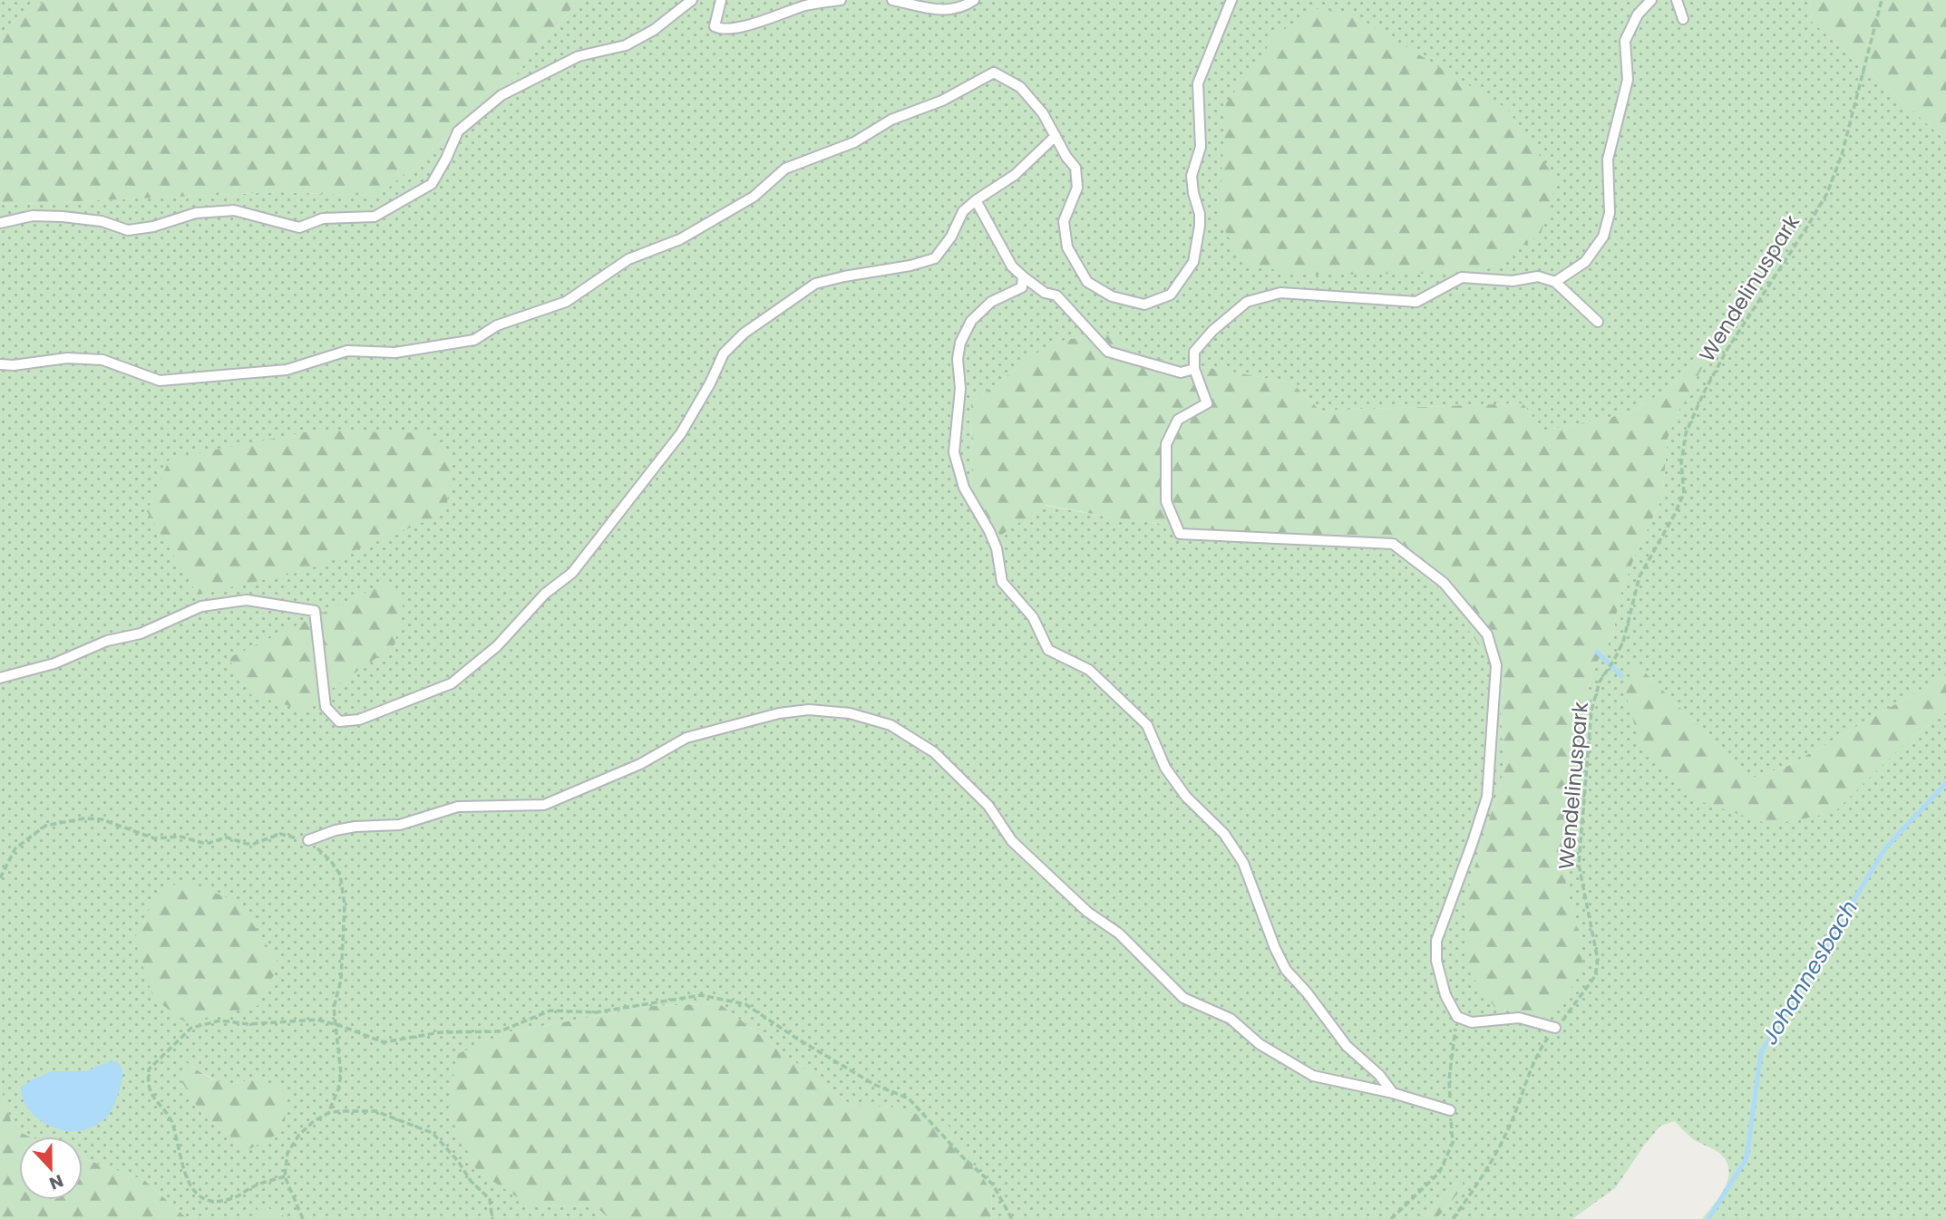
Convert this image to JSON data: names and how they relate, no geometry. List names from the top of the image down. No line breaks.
{"streets":{"path":["Wendelinuspark"]},"water":["Johannesbach"],"north":"bottom"}
